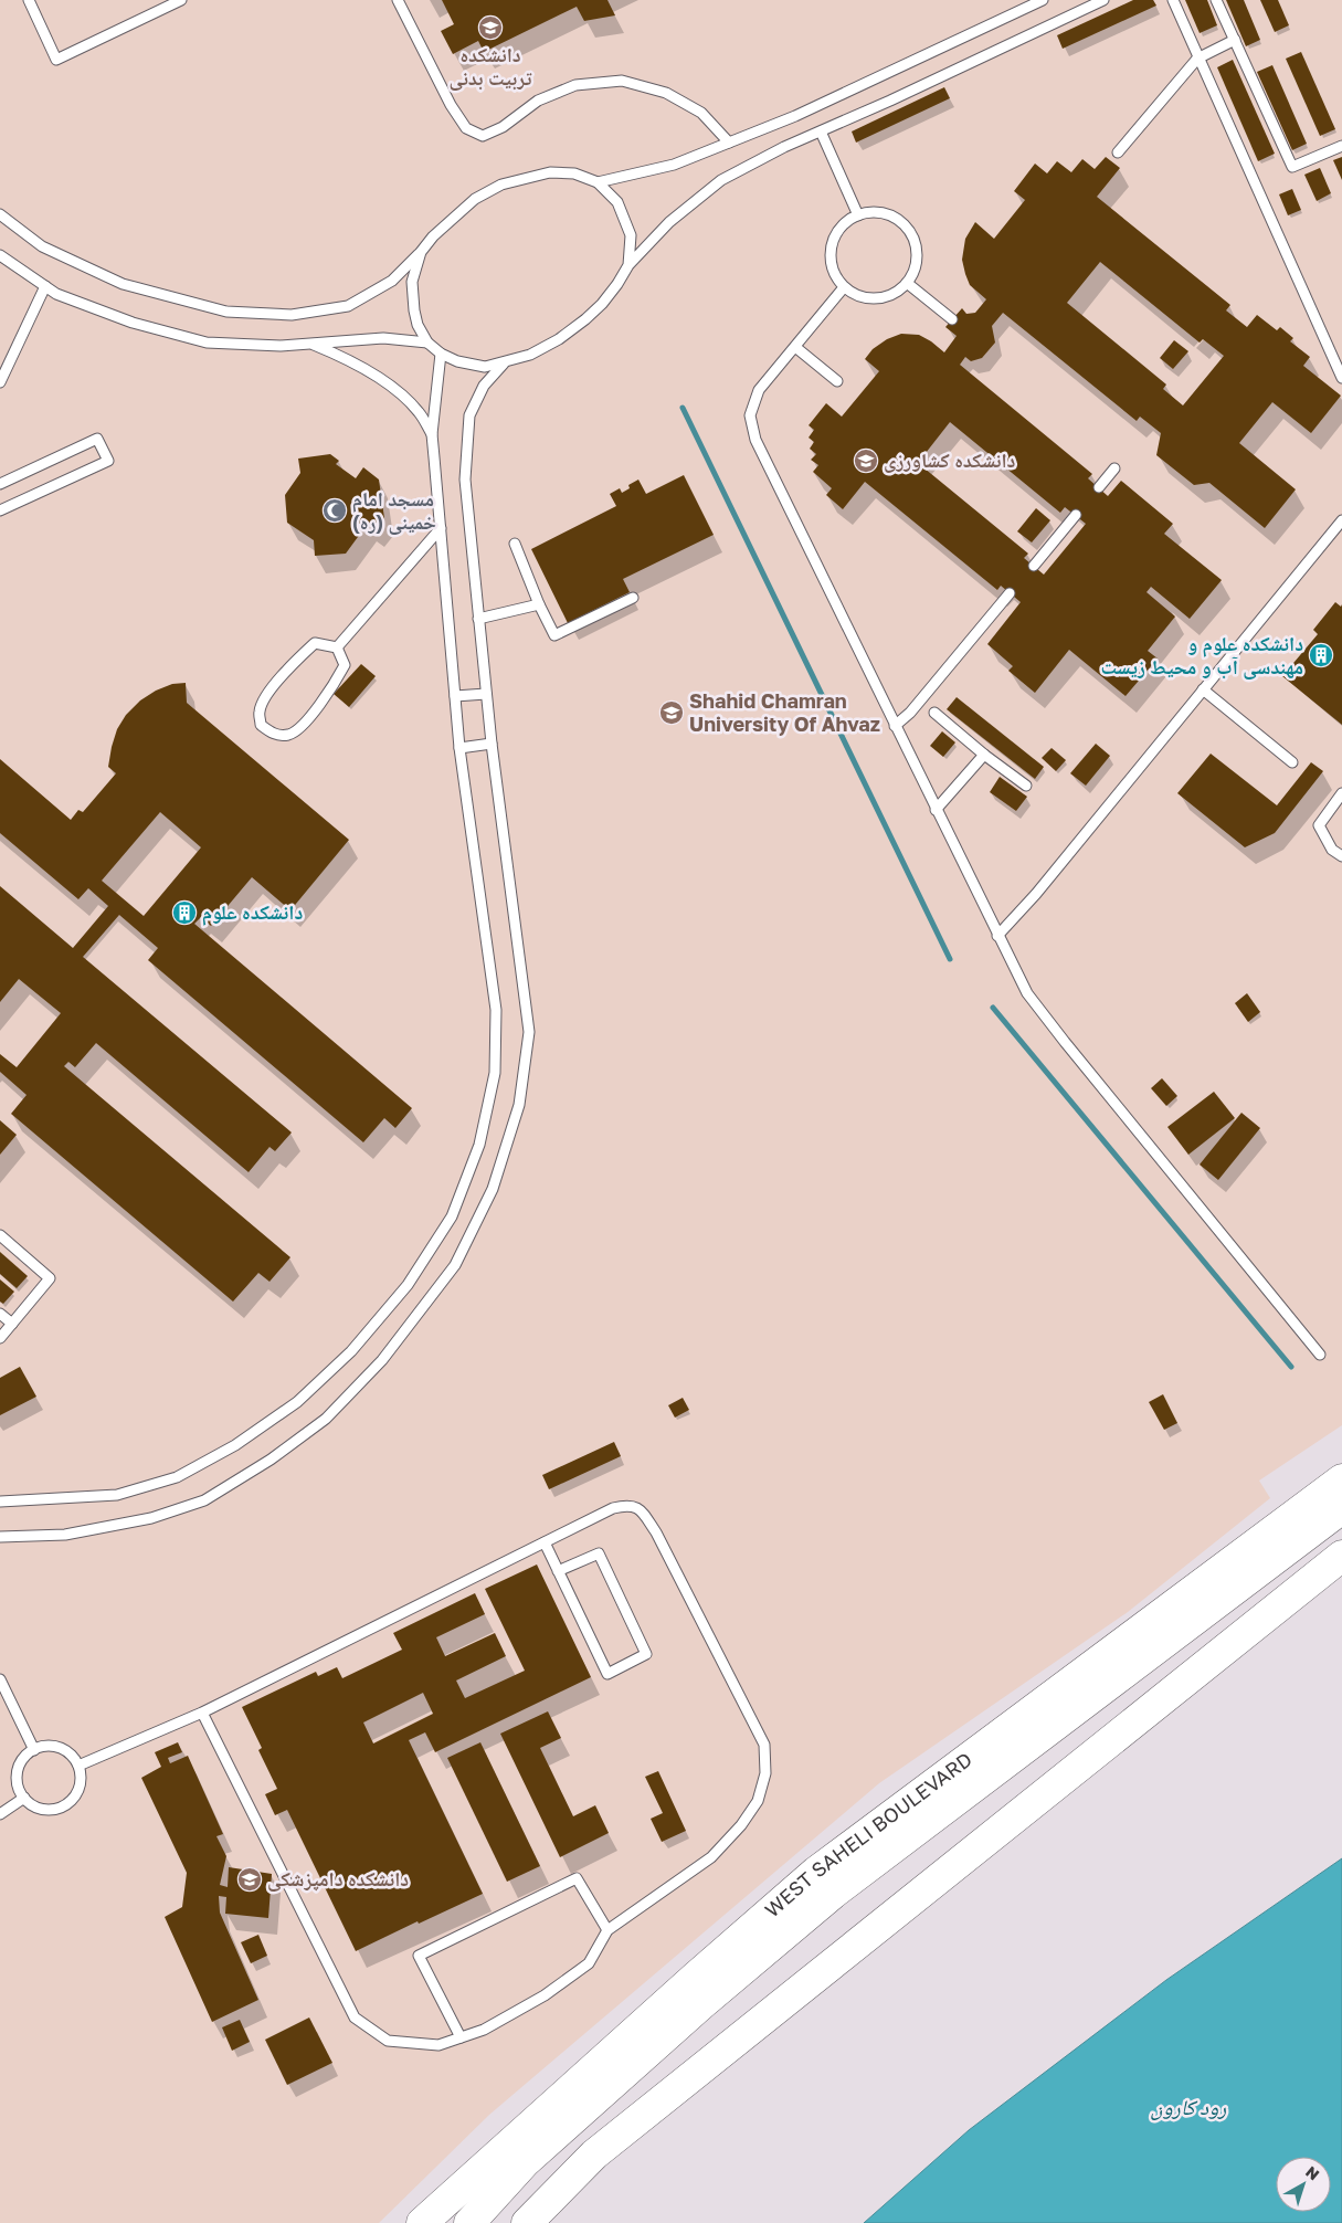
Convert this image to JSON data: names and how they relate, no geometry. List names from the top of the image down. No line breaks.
{"streets":{"main road":["WEST SAHELI BOULEVARD"]},"water":["رود کارون"],"places":{"school or university":["دانشکده تربیت بدنی","دانشکده کشاورزی","Shahid Chamran University Of Ahvaz","دانشکده دامپزشکی"],"mosque":["مسجد امام خمینی (ره)"],"building":["دانشکده علوم و مهندسی آب و محیط زیست","دانشکده علوم"]},"north":"top right"}
